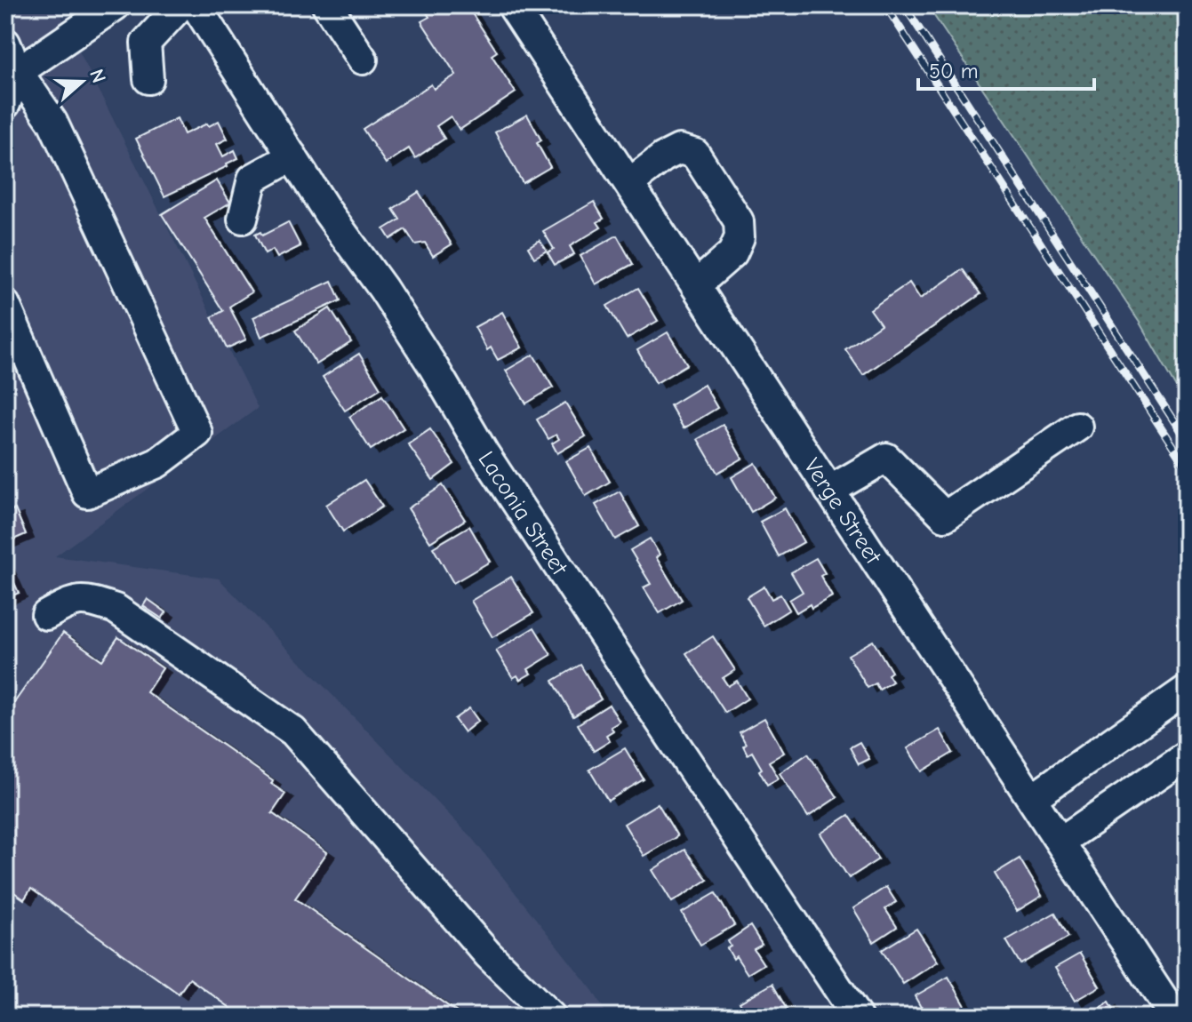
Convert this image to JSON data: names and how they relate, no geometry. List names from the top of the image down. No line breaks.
{"streets":{"street":["Verge Street","Laconia Street"]},"scale_bar":"50 m","north":"right"}
